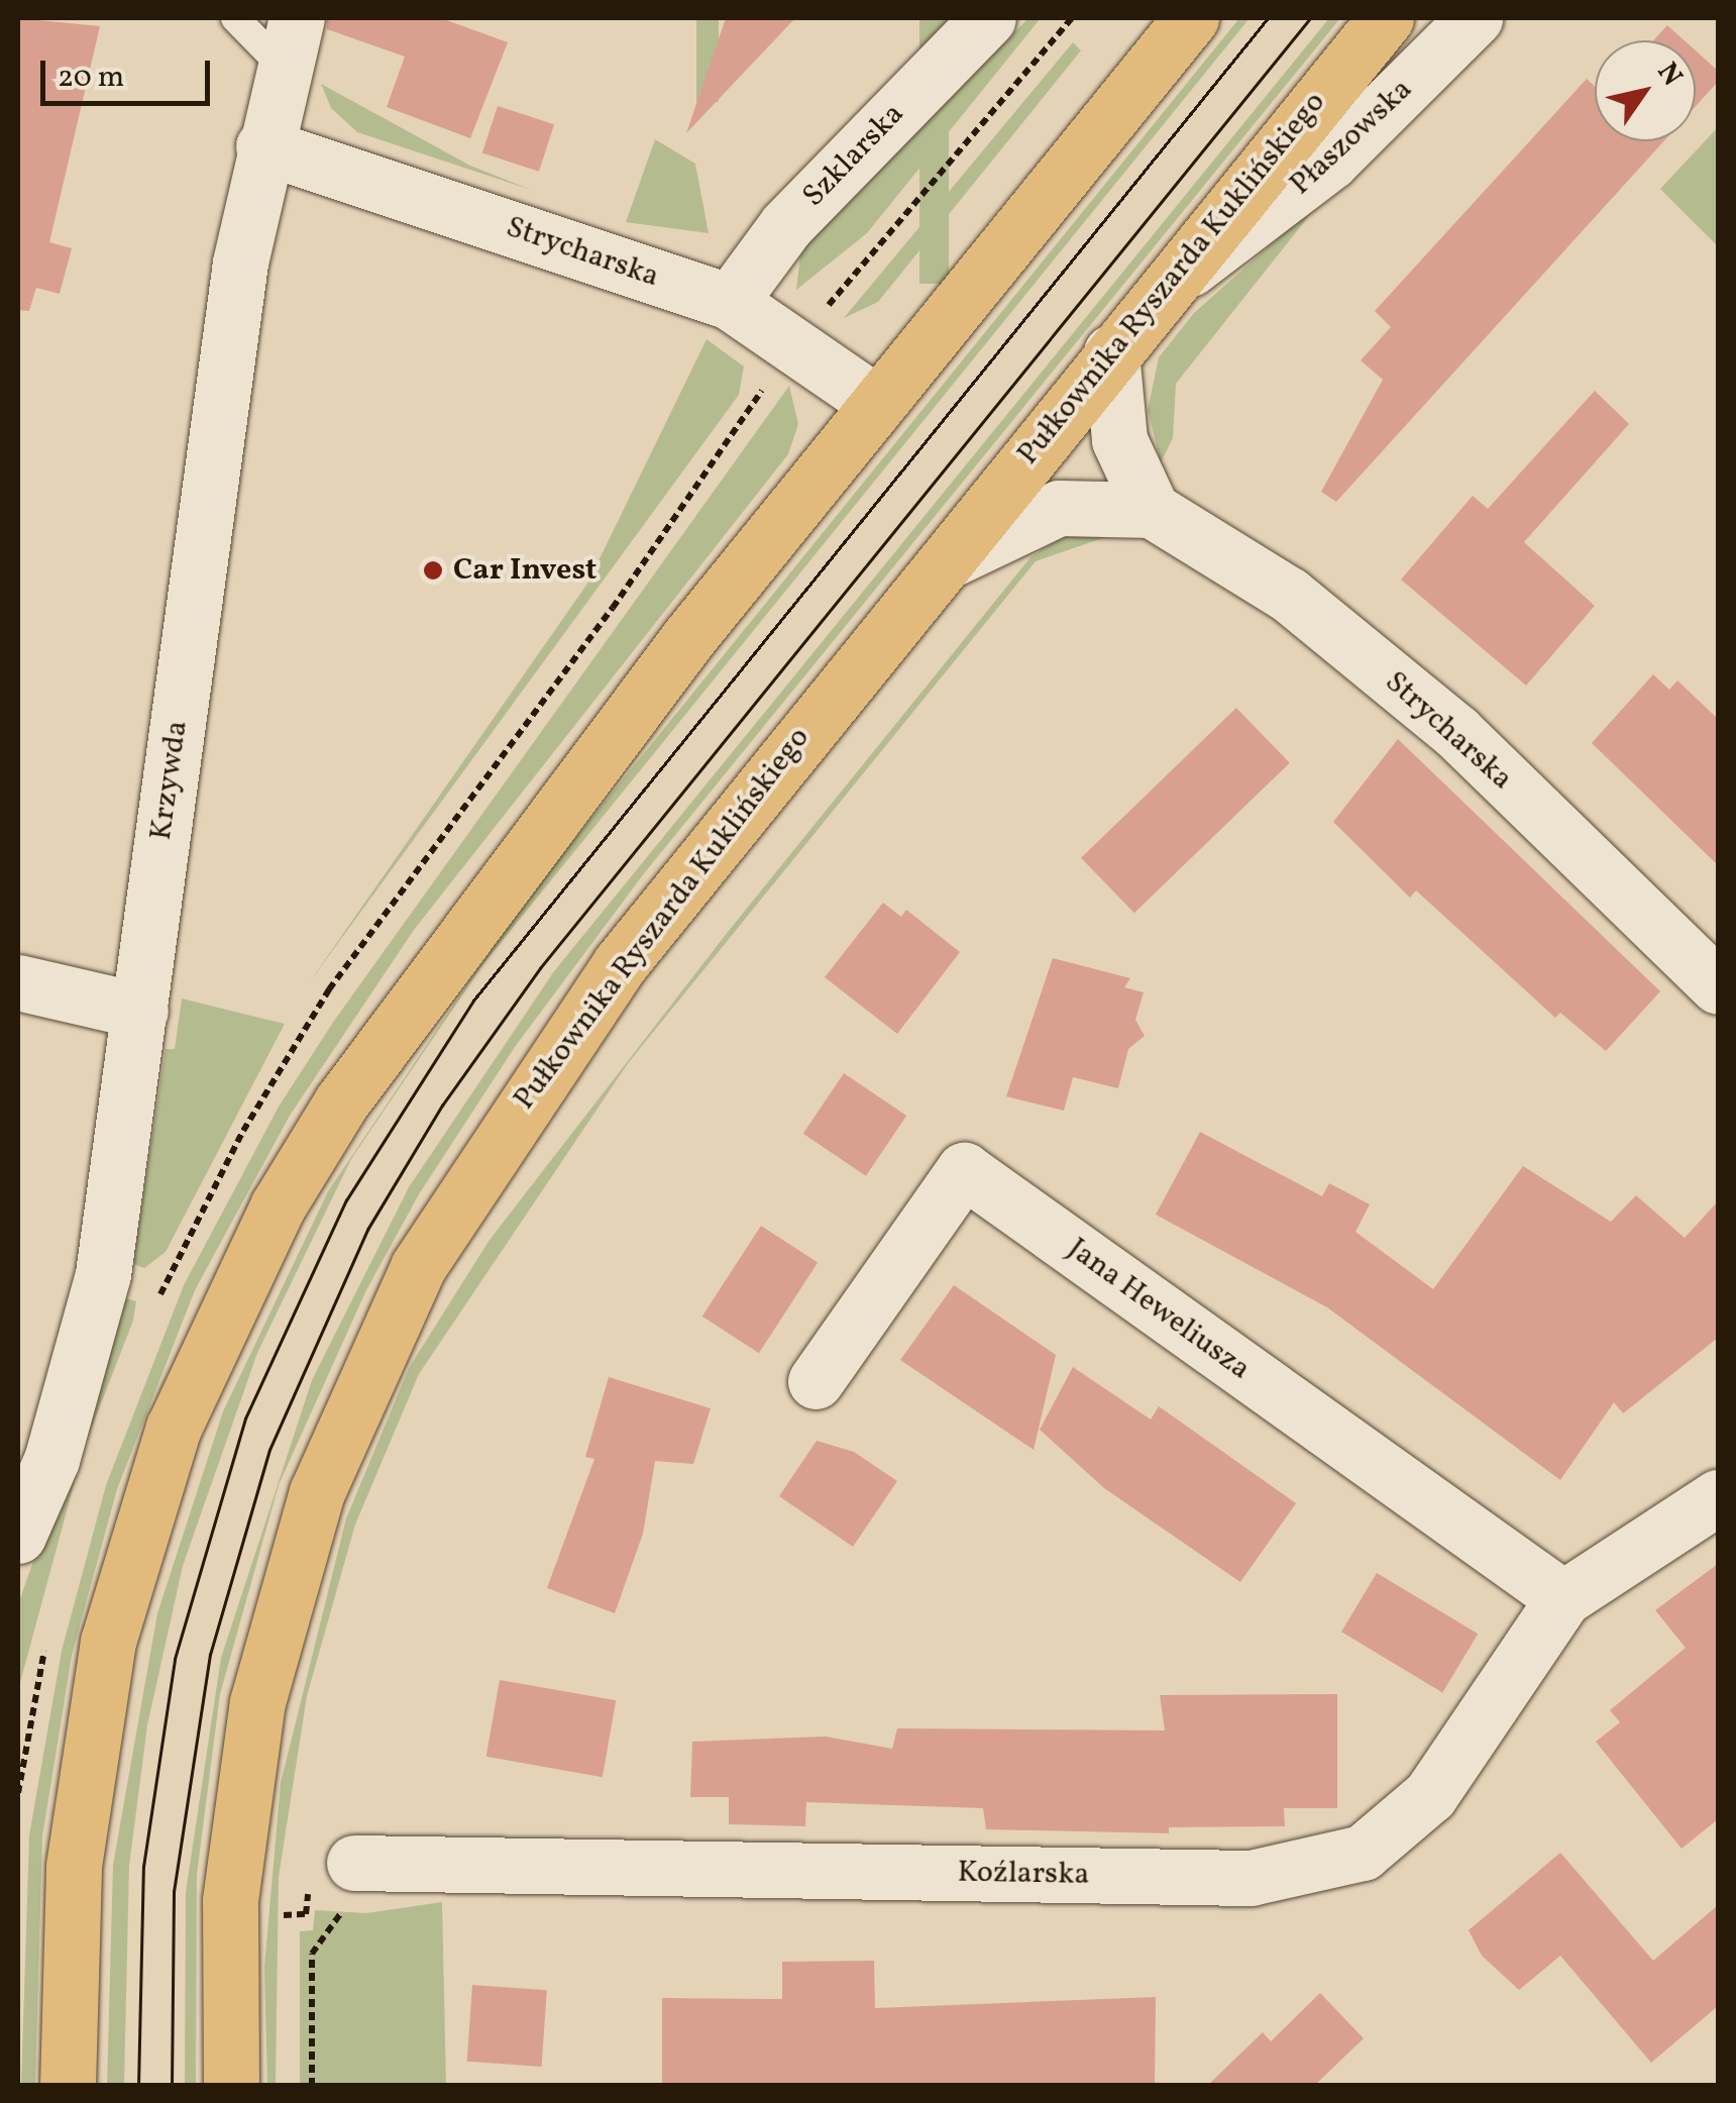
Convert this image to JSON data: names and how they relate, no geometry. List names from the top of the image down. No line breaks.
{"streets":{"main road":["Pułkownika Ryszarda Kuklińskiego"],"street":["Płaszowska","Szklarska","Strycharska","Krzywda","Jana Heweliusza","Koźlarska"]},"crossings":[["Płaszowska","Pułkownika Ryszarda Kuklińskiego"],["Szklarska","Strycharska"],["Strycharska","Krzywda"],["Jana Heweliusza","Koźlarska"]],"places":["Car Invest"],"scale_bar":"20 m","north":"top right"}
